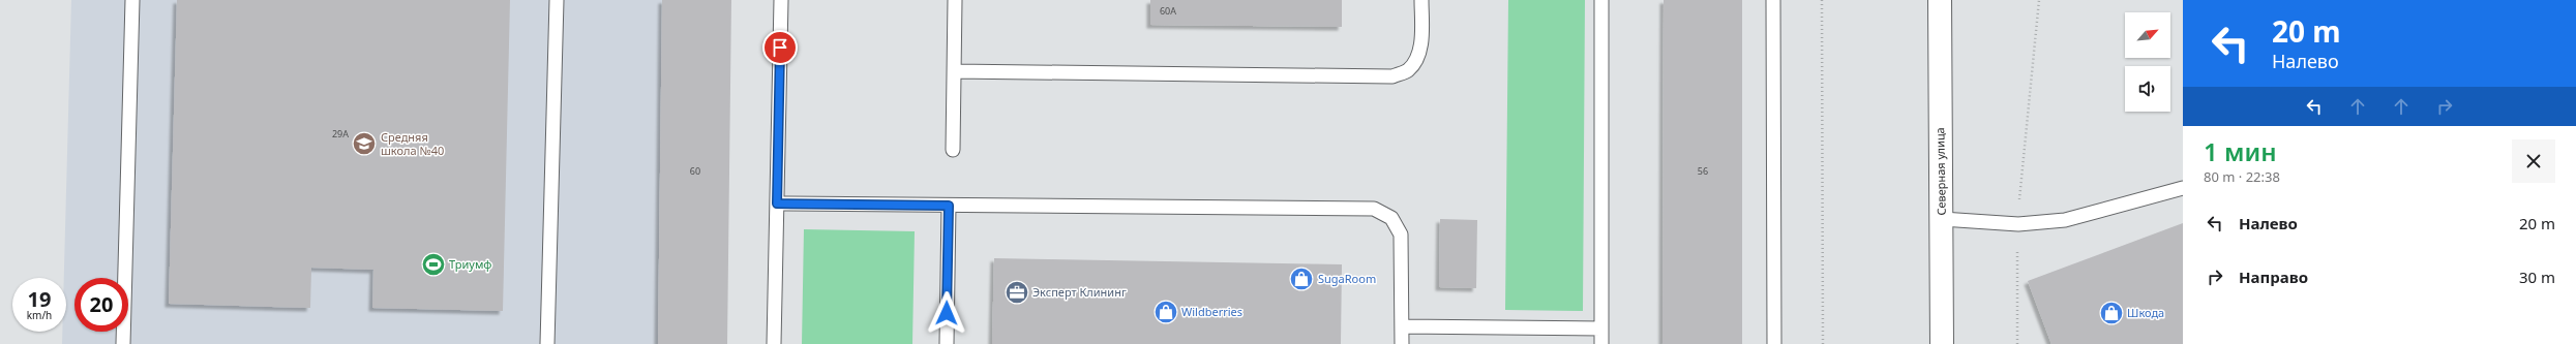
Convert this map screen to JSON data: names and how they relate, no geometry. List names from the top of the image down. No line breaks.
{"streets":{"main road":["Северная улица"]},"places":{"school or university":["Средняя школа №40"],"sports":["Триумф"],"shop":["SugaRoom","Wildberries","Шкода"],"office":["Эксперт Клининг"]},"house_numbers":["60А","29А","60","56"],"north":"top right","page":{"turn":["20 m","Налево"],"heading":["1 мин","80 m · 22:38"],"list":[{"name":"Налево","value":"20 m"},{"name":"Направо","value":"30 m"}],"speed":"19 km/h","limit":"20"}}
